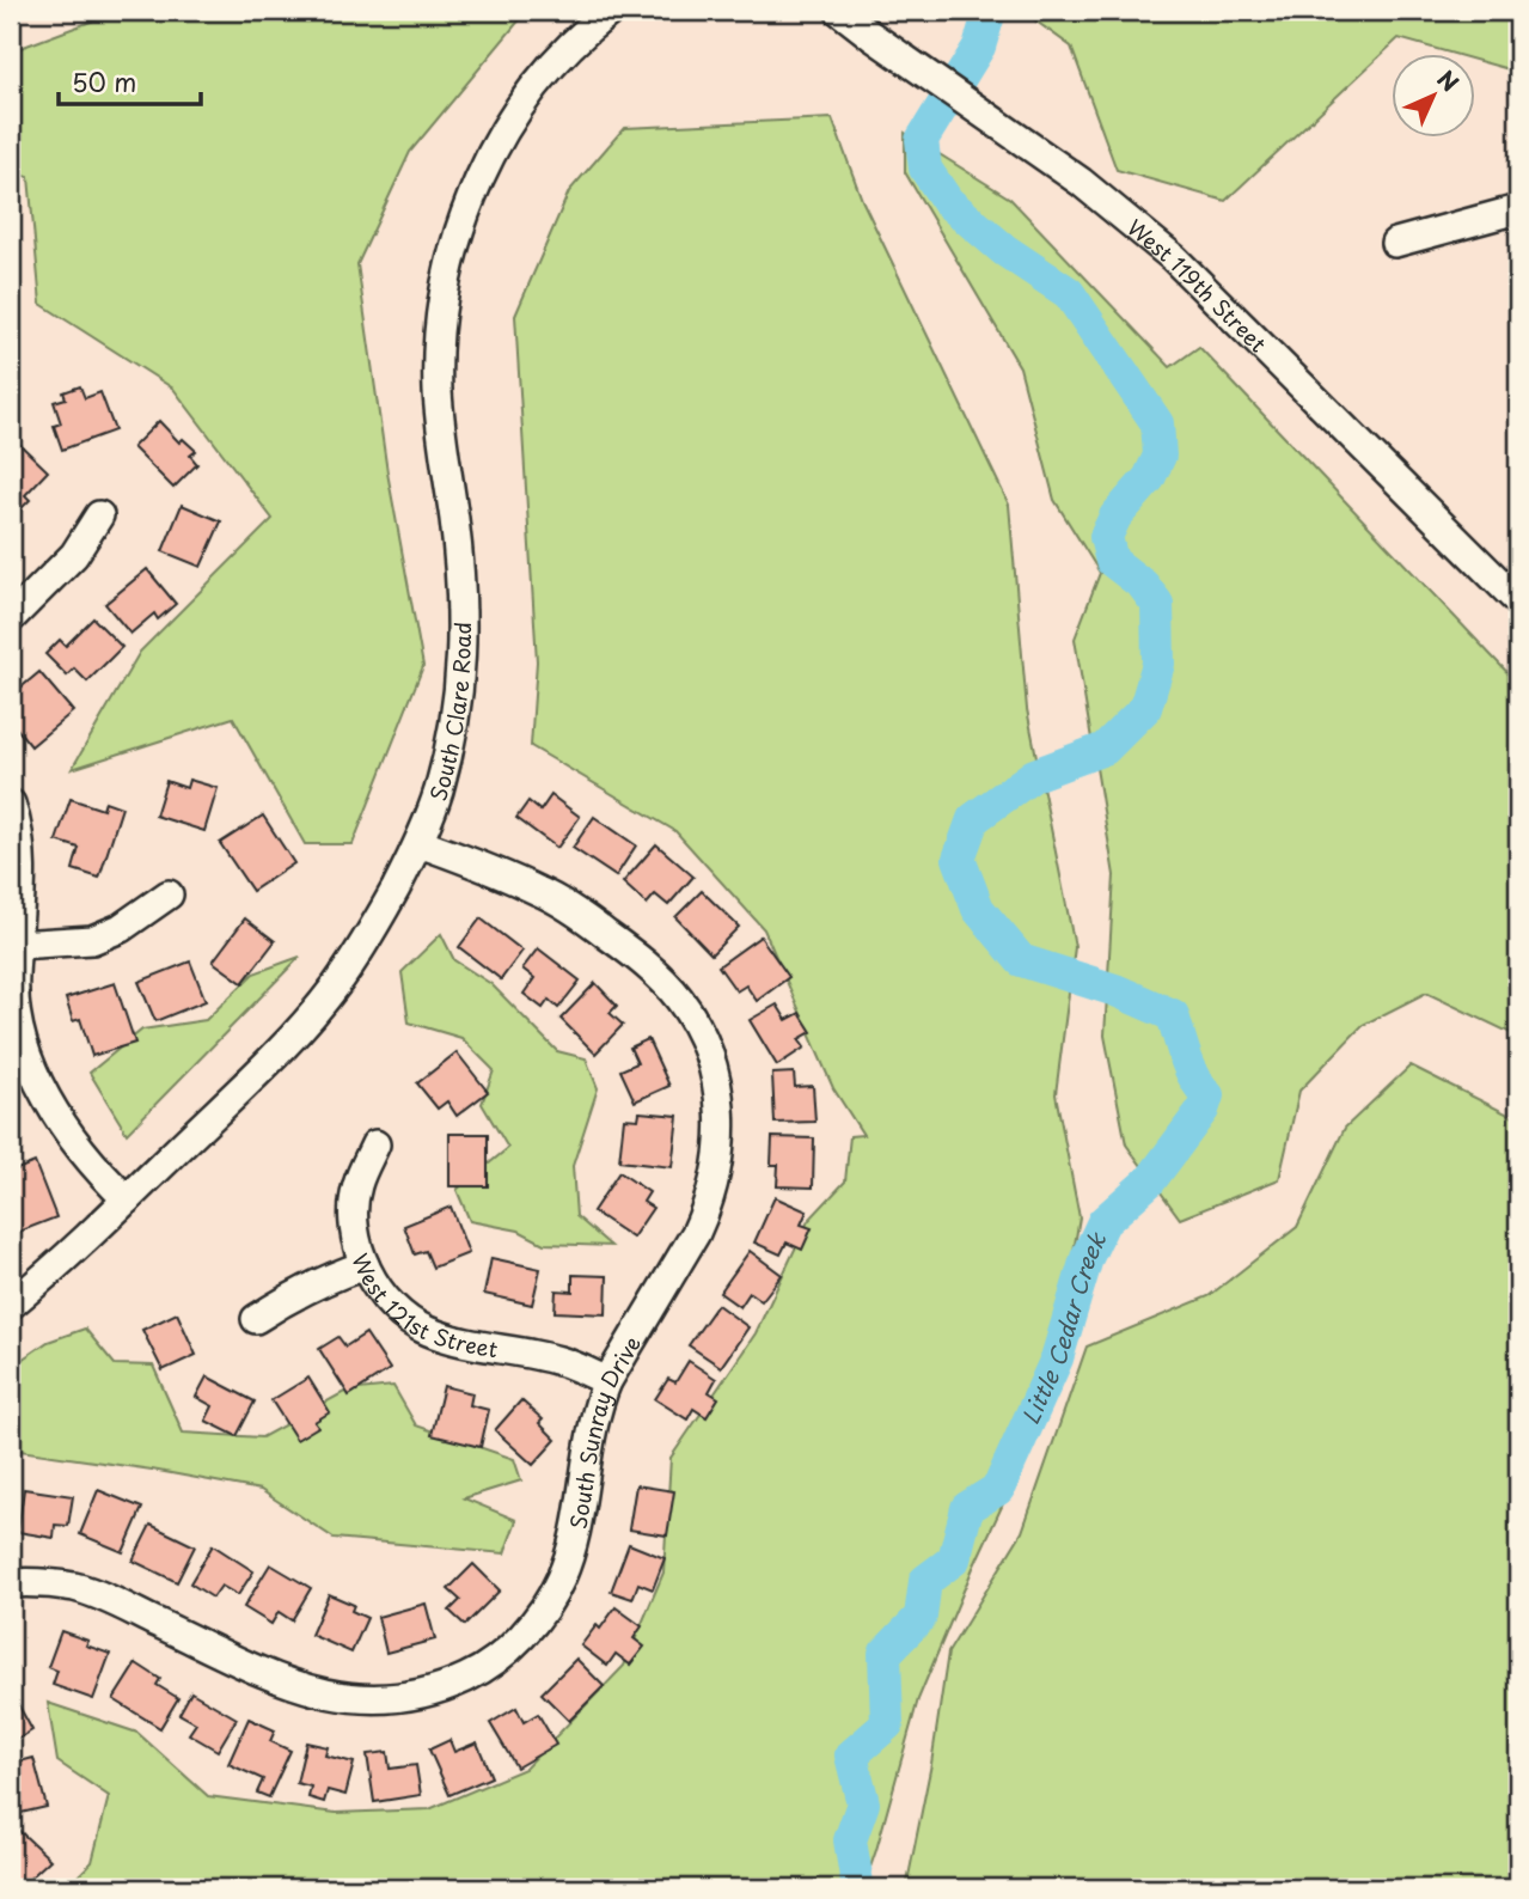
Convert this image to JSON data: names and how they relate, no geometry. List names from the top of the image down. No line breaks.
{"streets":{"street":["West 119th Street","South Clare Road","West 121st Street","South Sunray Drive"]},"crossings":[["South Clare Road","South Sunray Drive"],["West 121st Street","South Sunray Drive"]],"water":["Little Cedar Creek"],"scale_bar":"50 m","north":"top right"}
